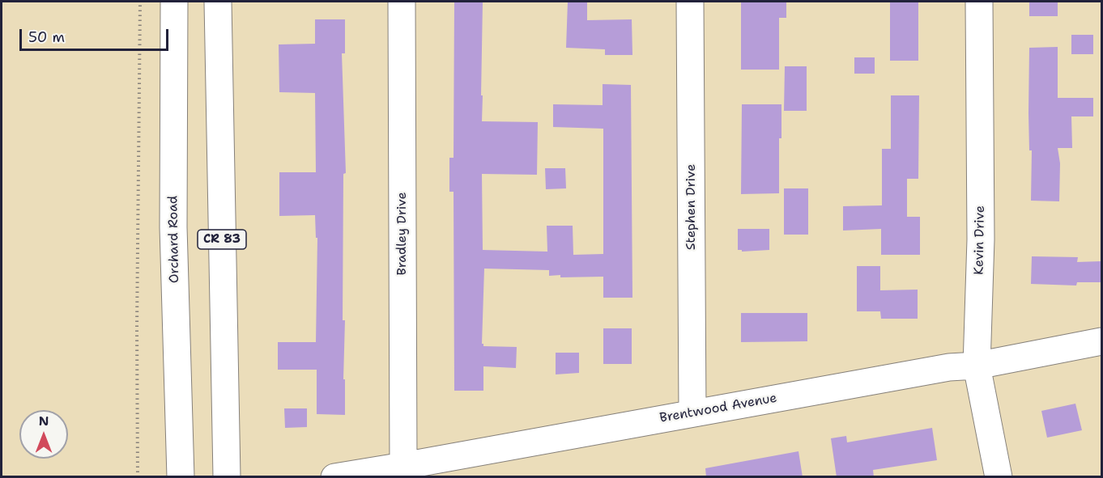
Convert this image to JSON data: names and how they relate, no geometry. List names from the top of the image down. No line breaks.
{"streets":{"street":["Stephen Drive","Bradley Drive","Orchard Road","CR 83","Kevin Drive","Brentwood Avenue"]},"crossings":[["Stephen Drive","Brentwood Avenue"],["Bradley Drive","Brentwood Avenue"],["Kevin Drive","Brentwood Avenue"]],"scale_bar":"50 m","north":"top"}
